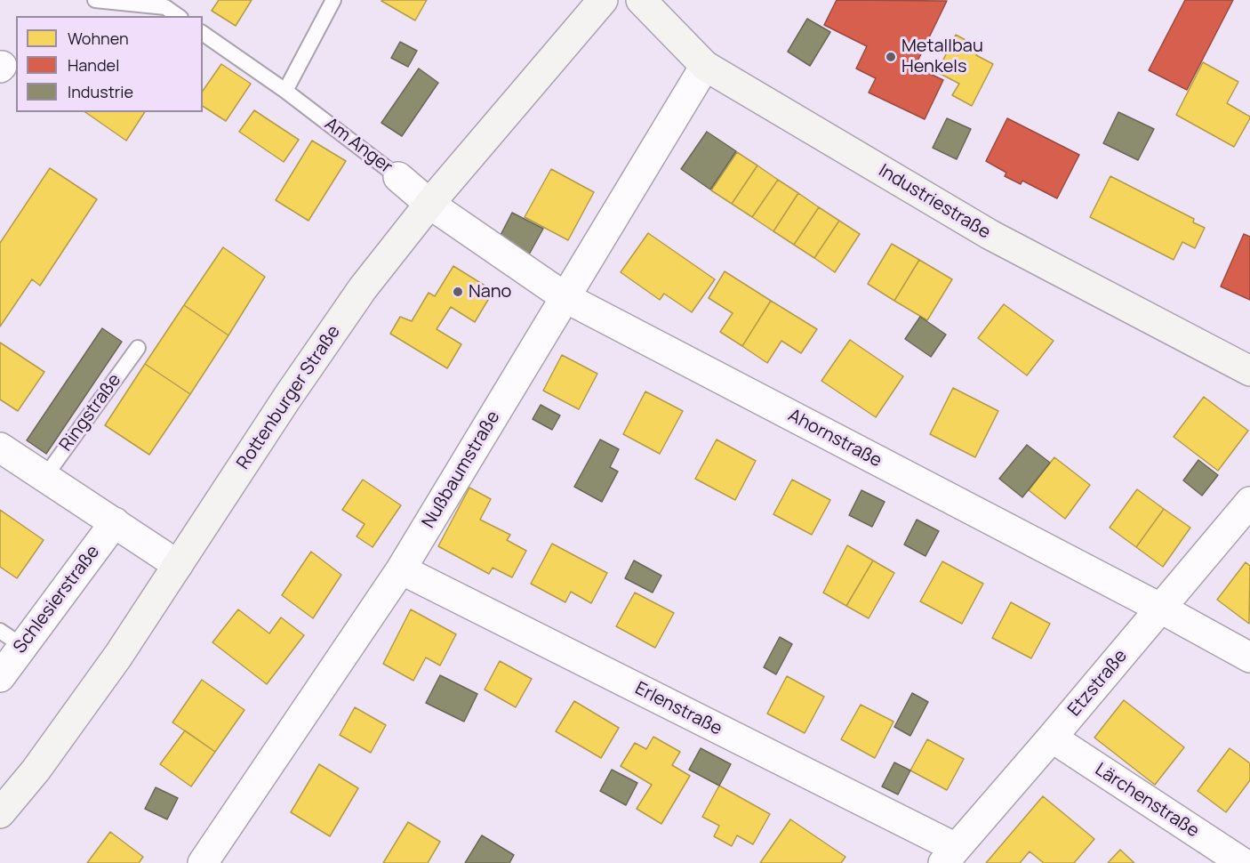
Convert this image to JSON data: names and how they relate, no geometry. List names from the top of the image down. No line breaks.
{"streets":{"street":["Am Anger","Industriestraße","Rottenburger Straße","Ahornstraße","Nußbaumstraße","Schlesierstraße","Etzstraße","Erlenstraße","Lärchenstraße"],"lane":["Ringstraße"]},"crossings":[["Am Anger","Rottenburger Straße"],["Am Anger","Ahornstraße"],["Industriestraße","Nußbaumstraße"],["Rottenburger Straße","Ahornstraße"],["Ahornstraße","Nußbaumstraße"],["Ahornstraße","Etzstraße"],["Nußbaumstraße","Erlenstraße"],["Etzstraße","Erlenstraße"],["Etzstraße","Lärchenstraße"]],"places":["Metallbau Henkels","Nano"],"legend":["Wohnen","Handel","Industrie"]}
